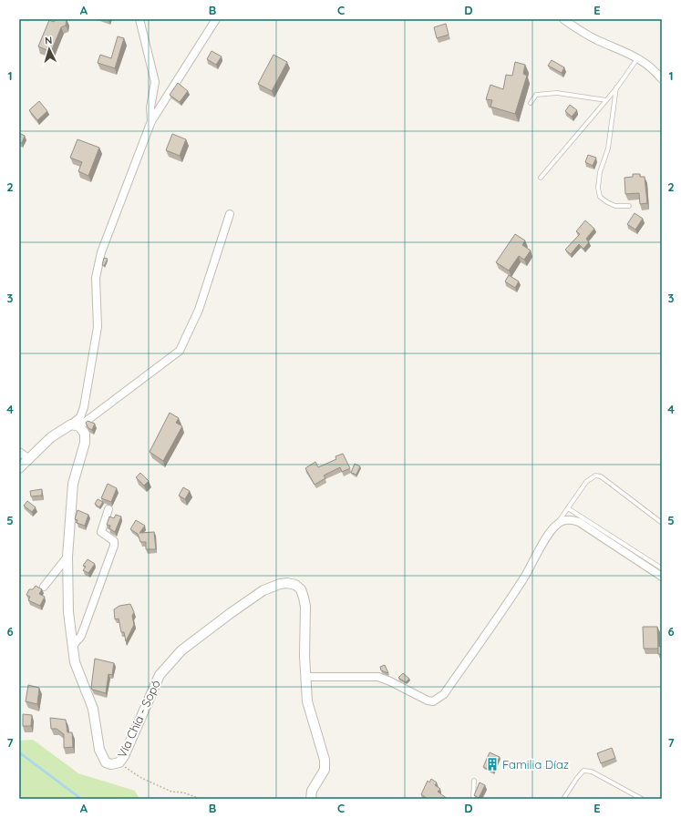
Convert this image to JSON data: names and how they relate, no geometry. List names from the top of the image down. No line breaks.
{"streets":{"street":["Vía Chía - Sopó"]},"places":{"building":["Familia Díaz"]},"north":"top","grid":{"columns":["A","B","C","D","E"],"rows":["1","2","3","4","5","6","7"]}}
